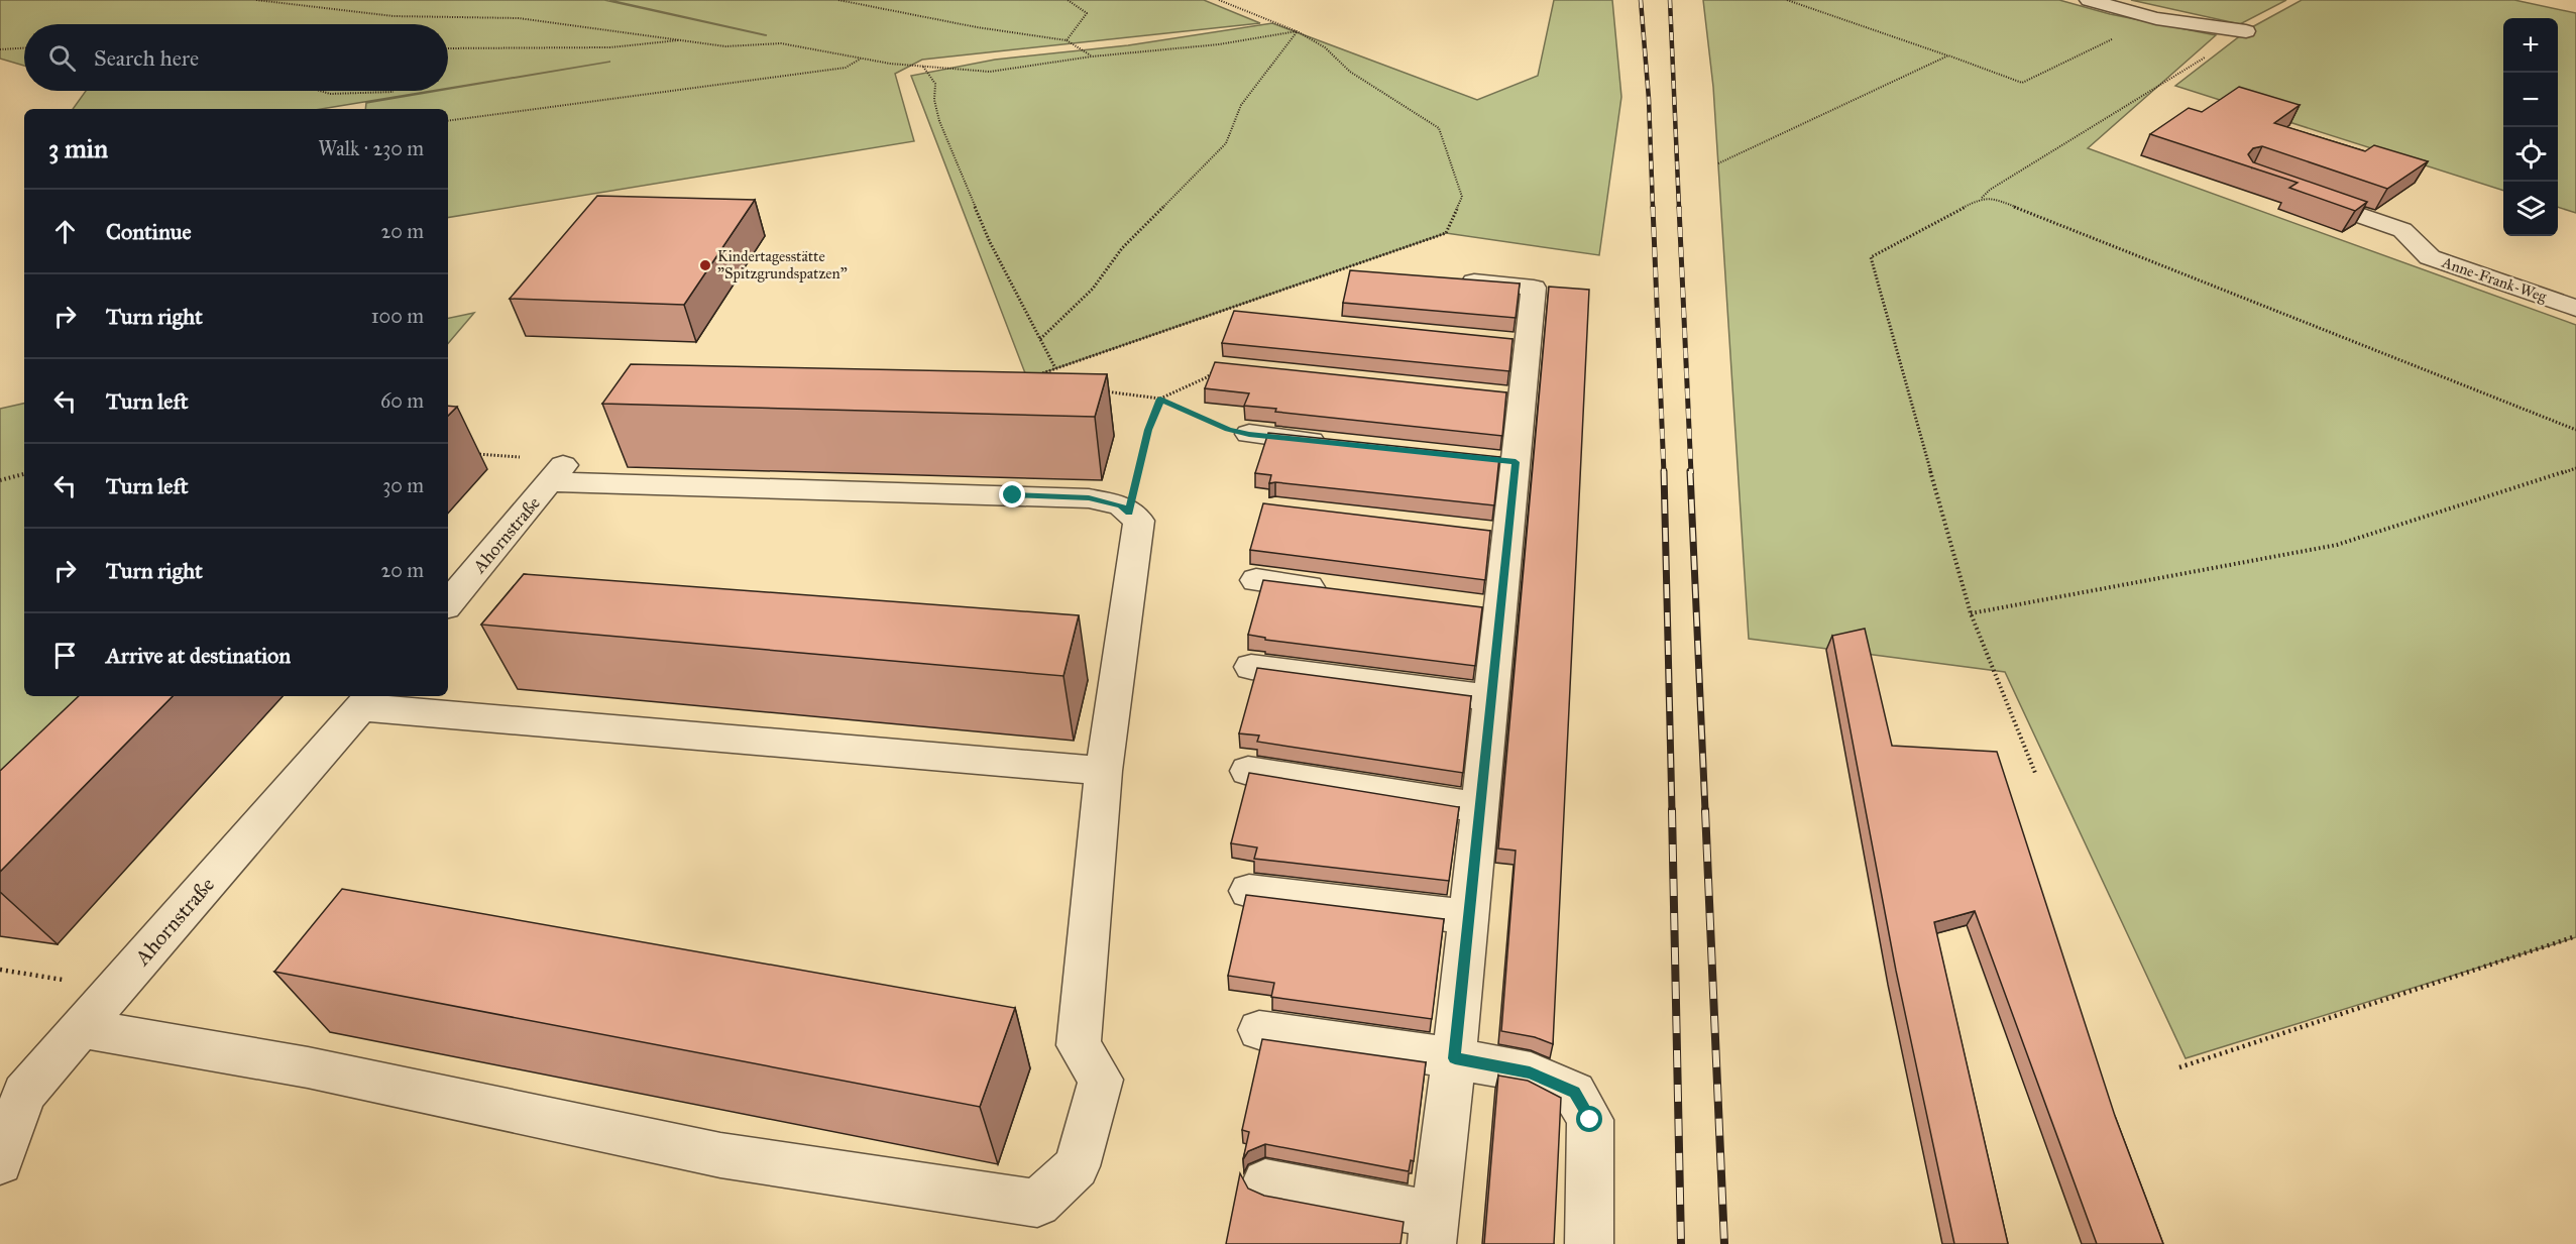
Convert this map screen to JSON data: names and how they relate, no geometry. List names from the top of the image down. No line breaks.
{"streets":{"street":["Anne-Frank-Weg","Ahornstraße"]},"places":["Kindertagesstätte \"Spitzgrundspatzen\""],"page":{"map_buttons":["+","−"],"search":"Search here","heading":["3 min","Walk · 230 m"],"list":[["Continue","20 m"],["Turn right","100 m"],["Turn left","60 m"],["Turn left","30 m"],["Turn right","20 m"],"Arrive at destination"]}}
